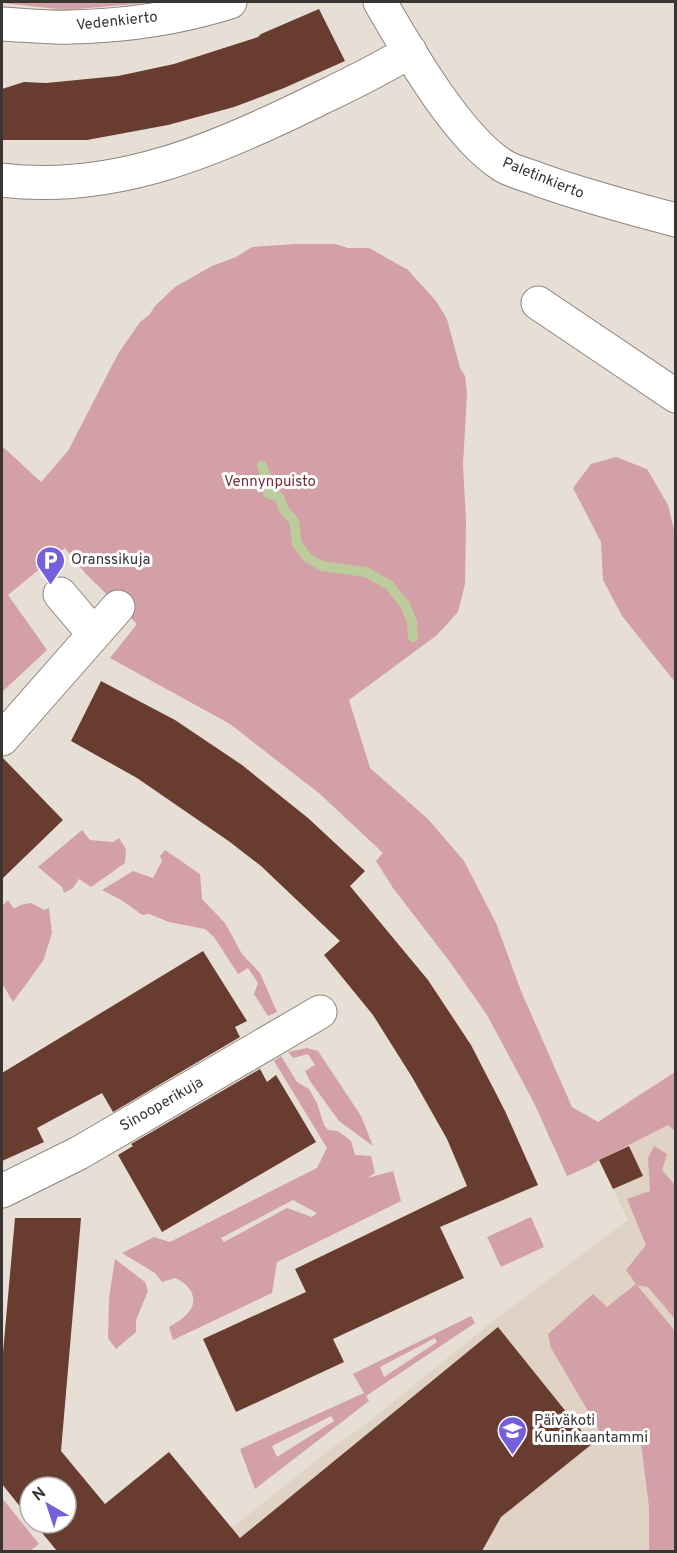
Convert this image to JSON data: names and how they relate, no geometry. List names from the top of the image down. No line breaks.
{"streets":{"street":["Vedenkierto","Paletinkierto","Sinooperikuja"]},"parks":["Vennynpuisto"],"places":{"parking":["Oranssikuja"],"school or university":["Päiväkoti Kuninkaantammi"]},"north":"top left"}
